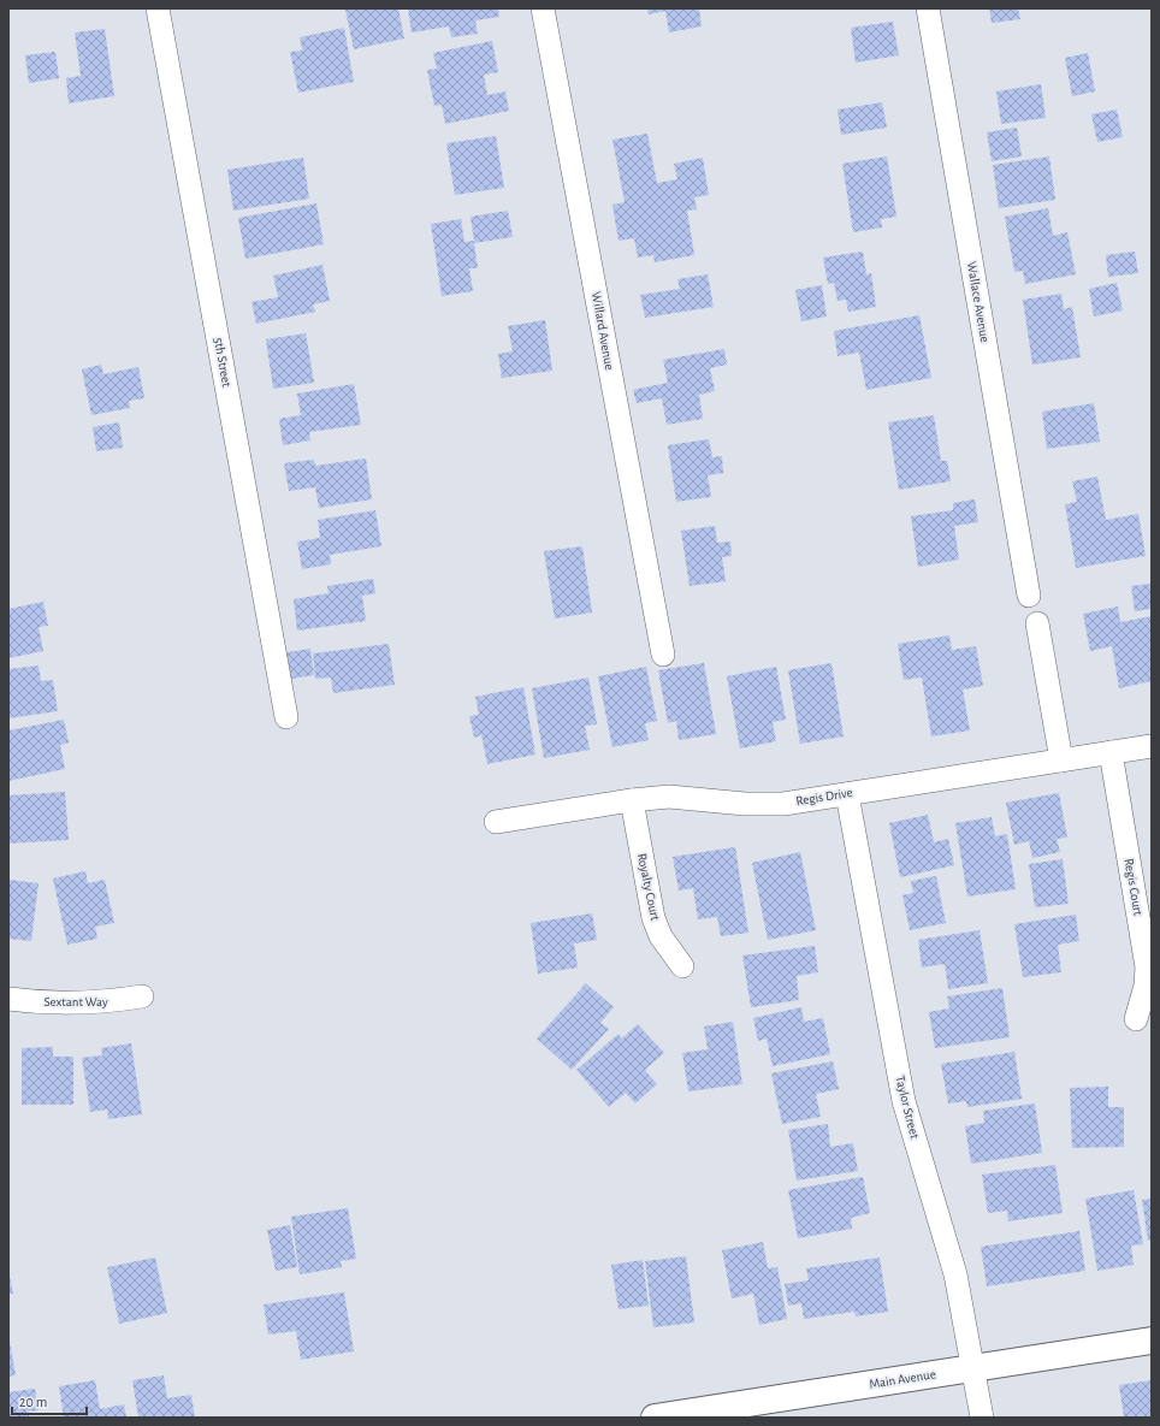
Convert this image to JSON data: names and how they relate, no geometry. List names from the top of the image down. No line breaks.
{"streets":{"street":["Wallace Avenue","Willard Avenue","5th Street","Regis Drive","Royalty Court","Regis Court","Sextant Way","Taylor Street","Main Avenue"]},"crossings":[["Regis Drive","Royalty Court"],["Regis Drive","Regis Court"],["Regis Drive","Taylor Street"],["Taylor Street","Main Avenue"]],"scale_bar":"20 m"}
